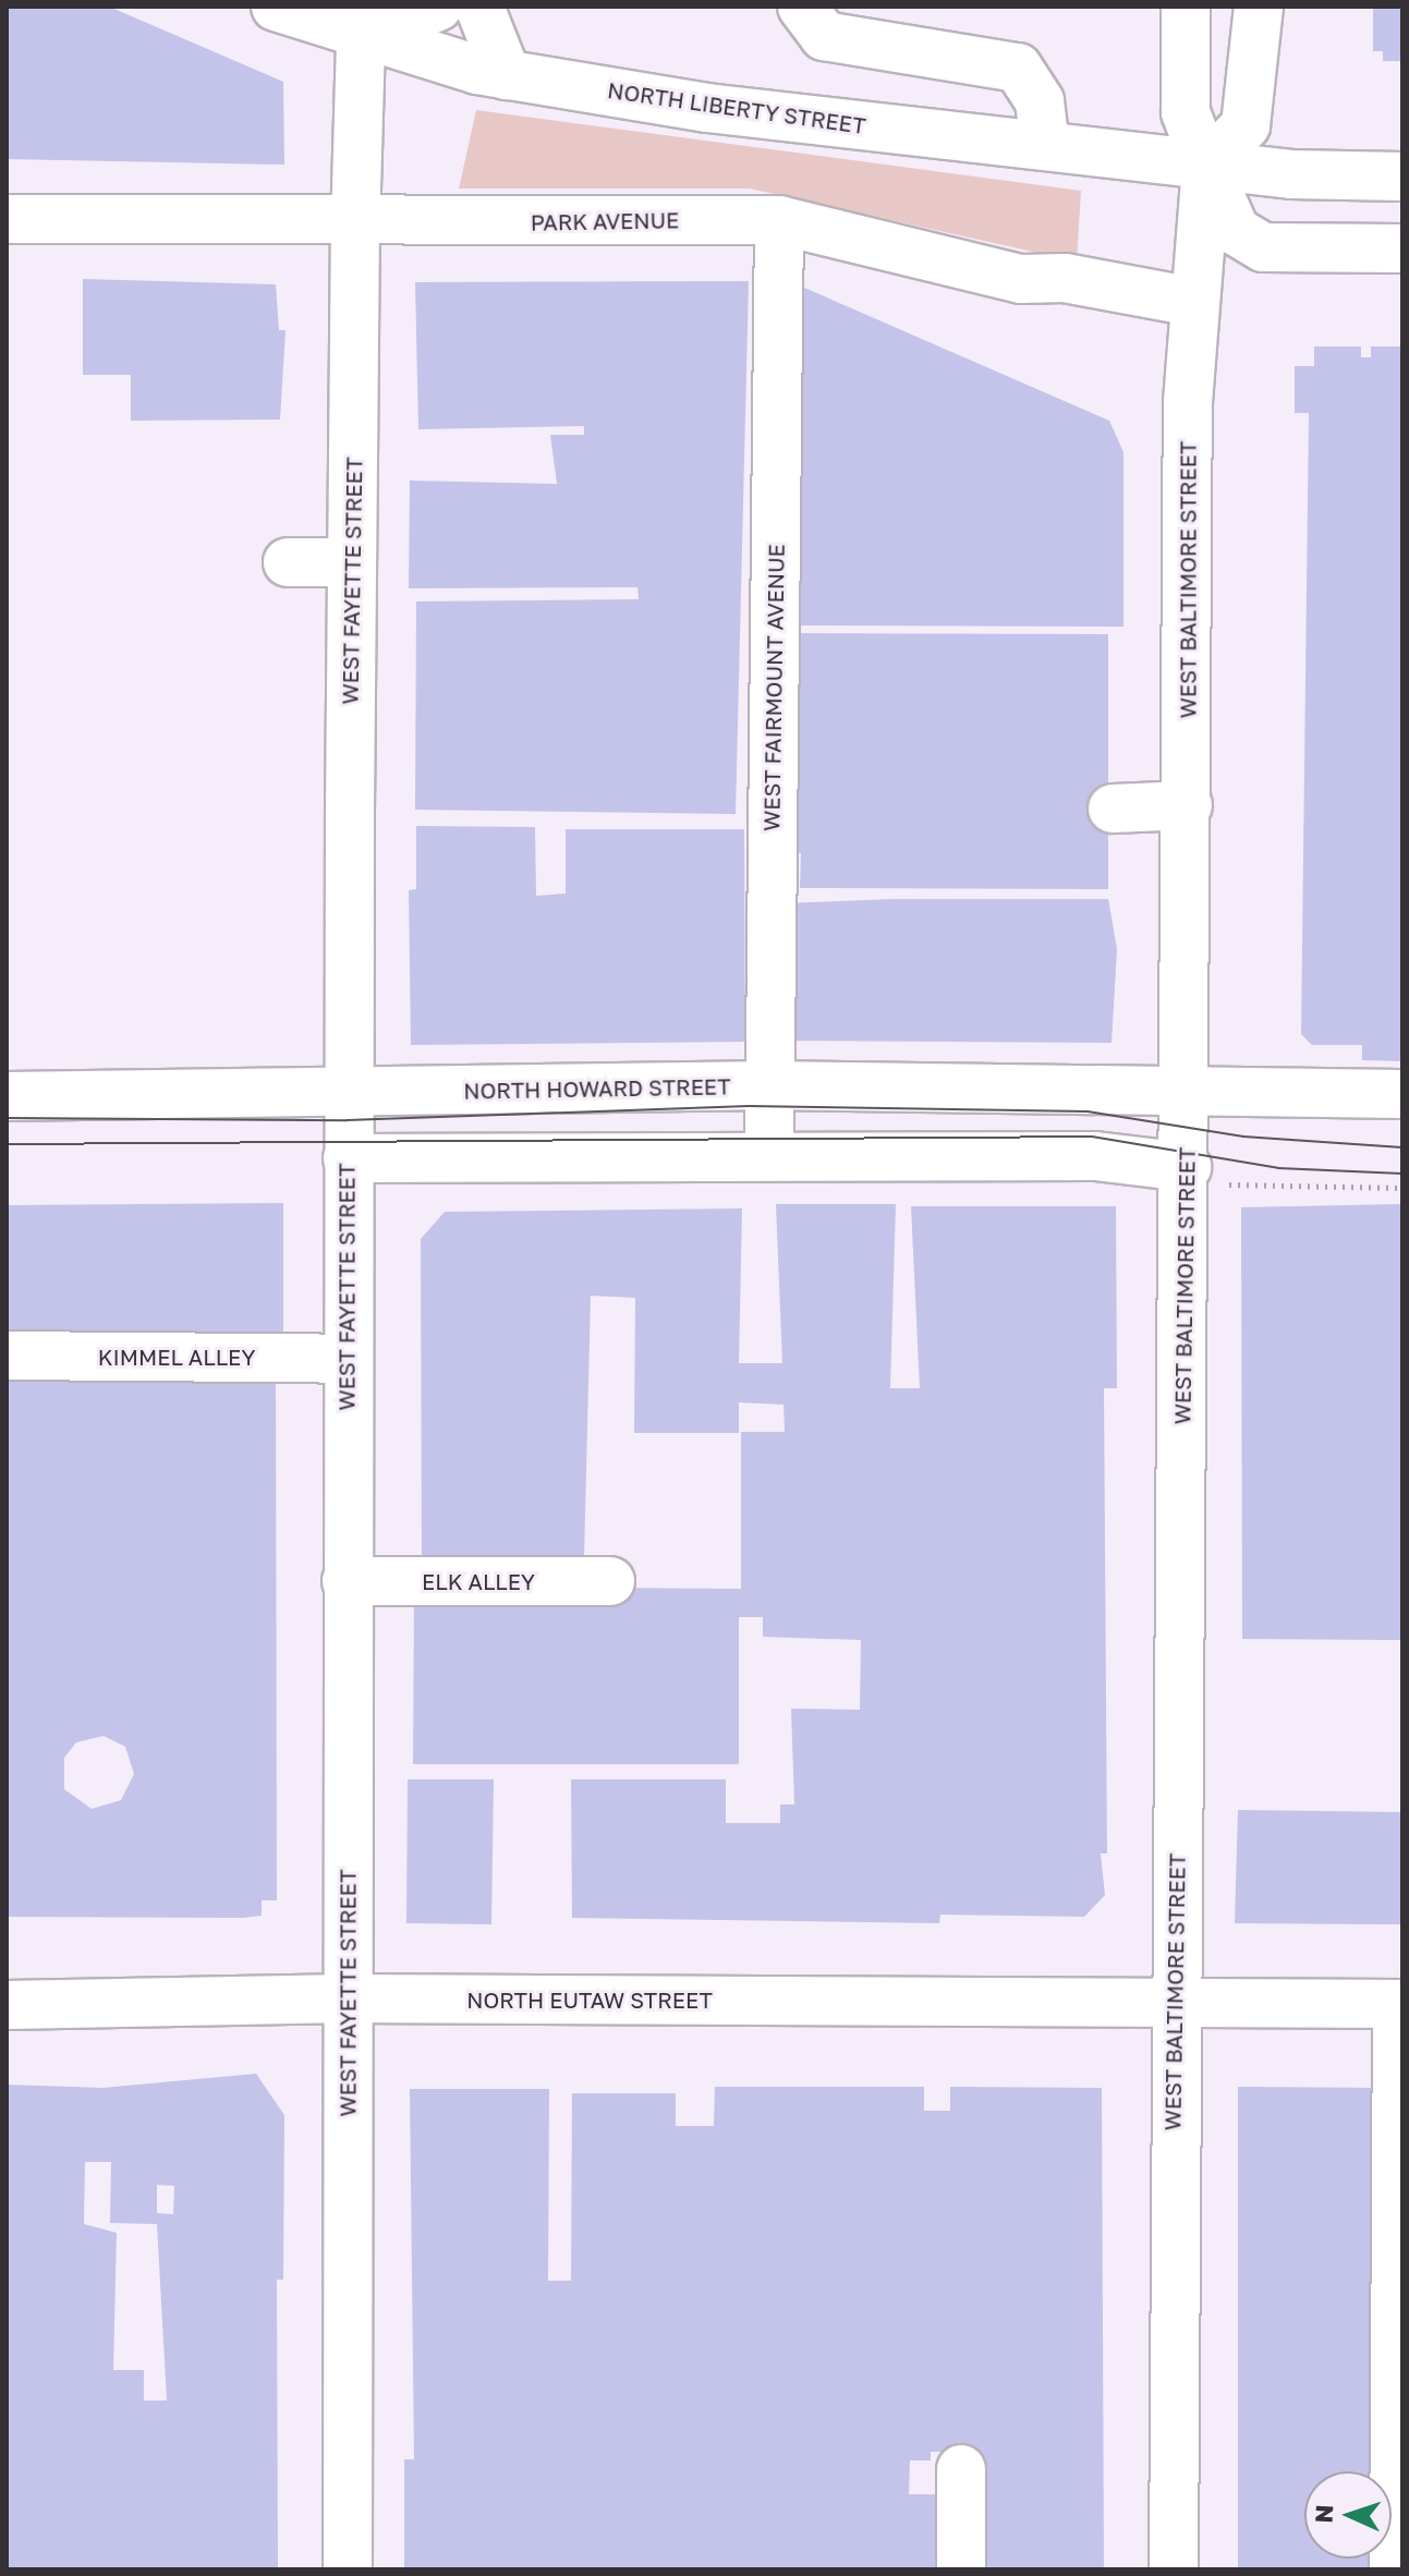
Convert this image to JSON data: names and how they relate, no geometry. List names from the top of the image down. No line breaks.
{"streets":{"main road":["NORTH LIBERTY STREET","PARK AVENUE","WEST BALTIMORE STREET","WEST FAYETTE STREET","WEST FAIRMOUNT AVENUE","NORTH HOWARD STREET","KIMMEL ALLEY","ELK ALLEY","NORTH EUTAW STREET"]},"crossings":[["NORTH LIBERTY STREET","WEST BALTIMORE STREET"],["NORTH LIBERTY STREET","WEST FAYETTE STREET"],["PARK AVENUE","WEST BALTIMORE STREET"],["PARK AVENUE","WEST FAYETTE STREET"],["PARK AVENUE","WEST FAIRMOUNT AVENUE"],["WEST BALTIMORE STREET","NORTH HOWARD STREET"],["WEST BALTIMORE STREET","NORTH EUTAW STREET"],["WEST FAYETTE STREET","NORTH HOWARD STREET"],["WEST FAYETTE STREET","KIMMEL ALLEY"],["WEST FAYETTE STREET","ELK ALLEY"],["WEST FAYETTE STREET","NORTH EUTAW STREET"],["WEST FAIRMOUNT AVENUE","NORTH HOWARD STREET"]],"north":"left"}
